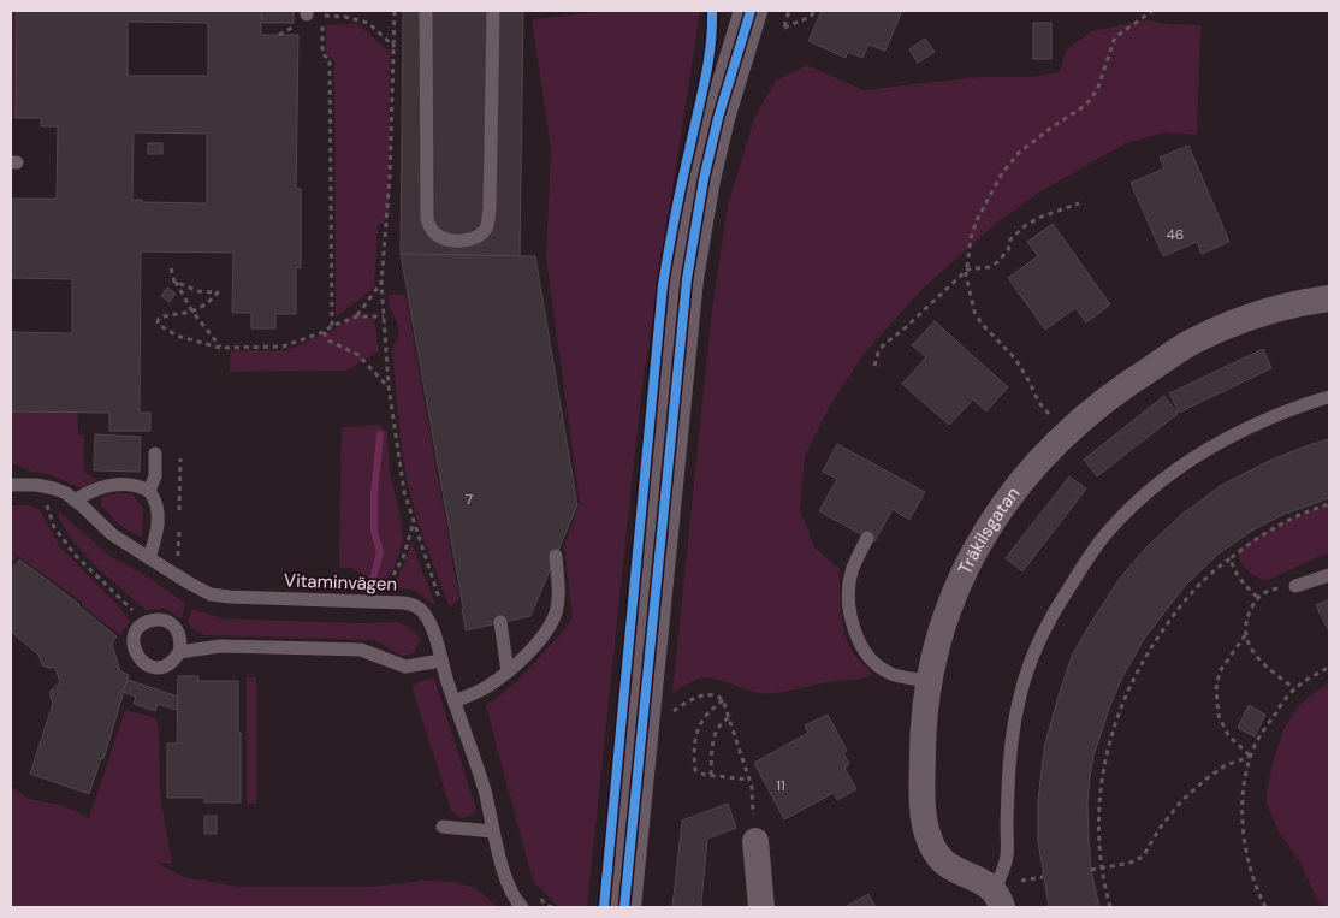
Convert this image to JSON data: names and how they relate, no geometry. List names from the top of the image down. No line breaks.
{"streets":{"street":["Träkilsgatan"],"lane":["Vitaminvägen"]},"house_numbers":["46","7","11"]}
